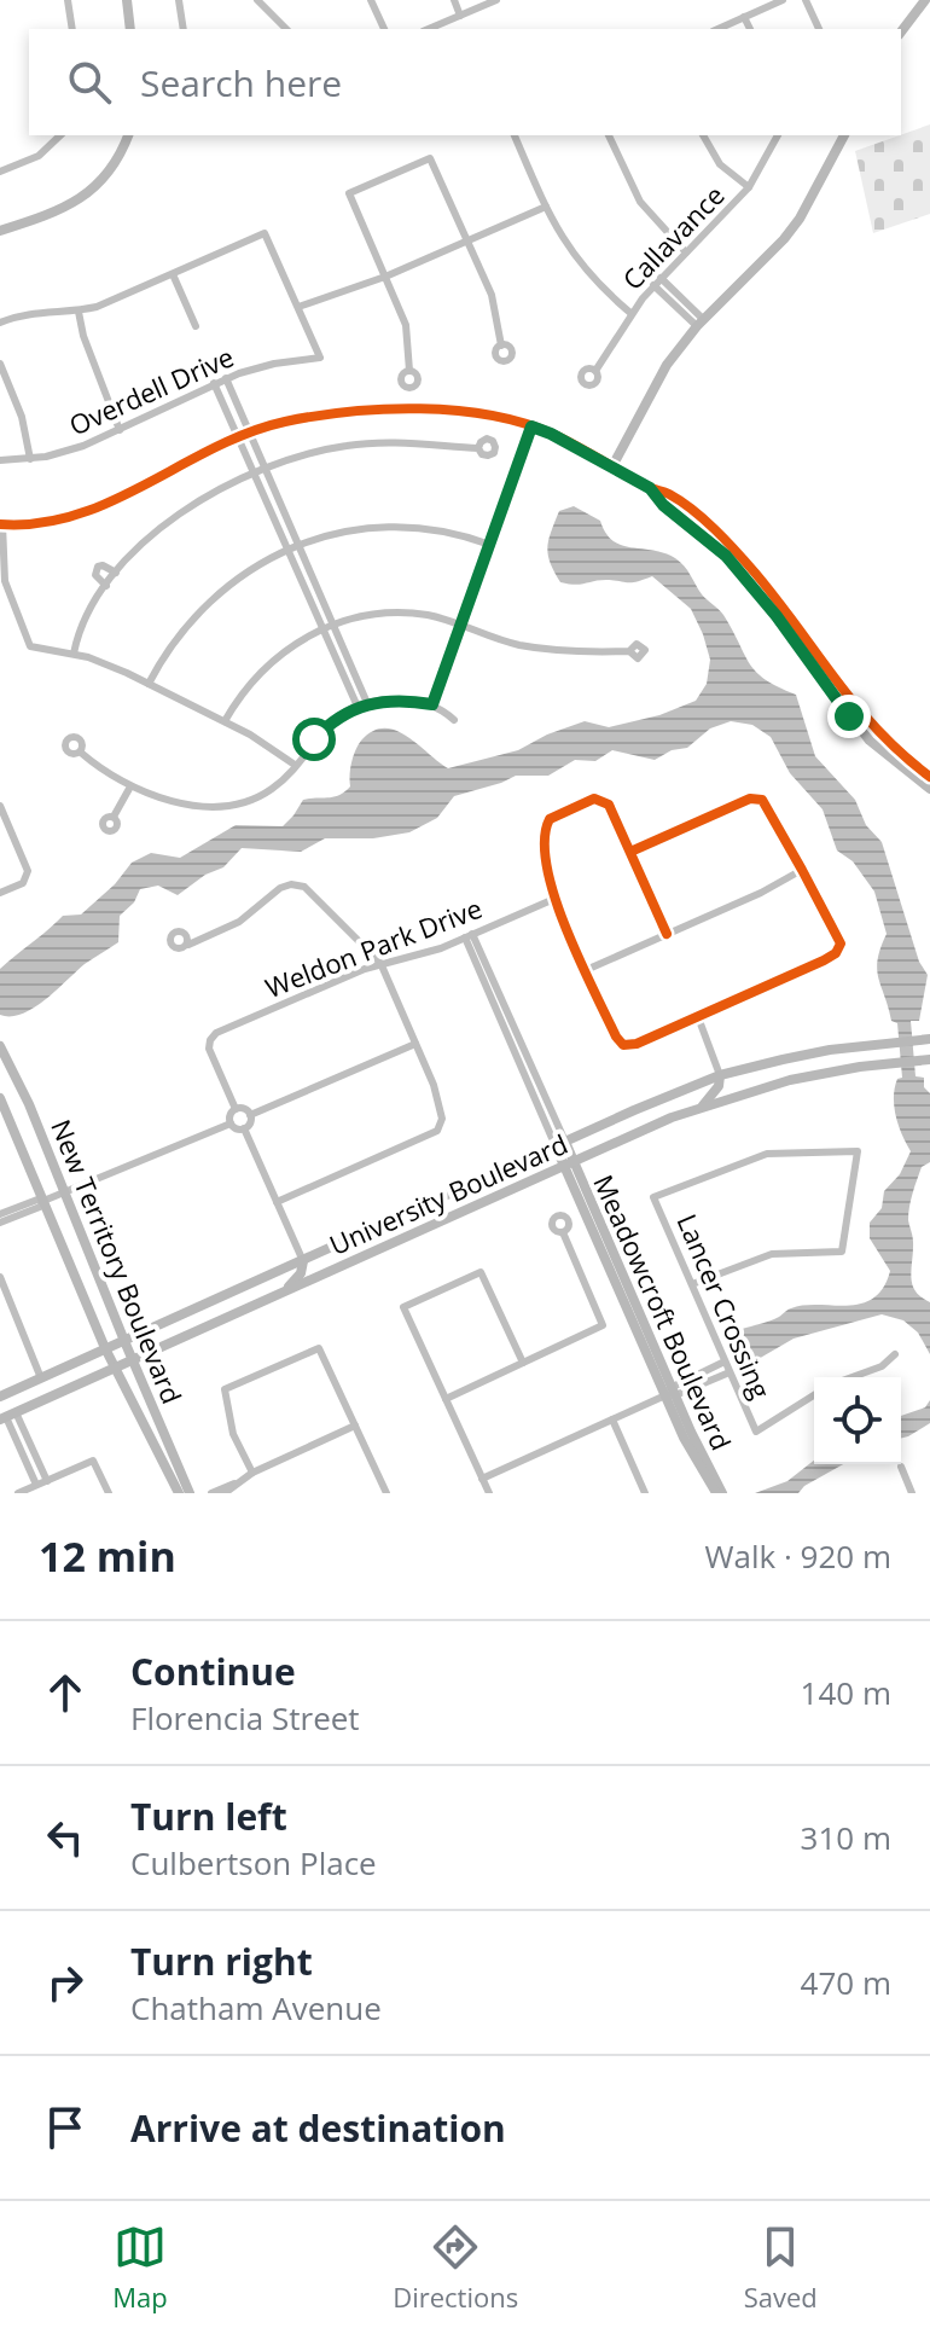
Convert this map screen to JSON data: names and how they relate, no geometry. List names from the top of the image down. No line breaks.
{"streets":{"street":["Callavance","Overdell Drive","Weldon Park Drive","University Boulevard","New Territory Boulevard","Lancer Crossing","Meadowcroft Boulevard"]},"crossings":[["Weldon Park Drive","Meadowcroft Boulevard"],["University Boulevard","New Territory Boulevard"],["University Boulevard","Meadowcroft Boulevard"]],"page":{"search":"Search here","heading":["12 min","Walk · 920 m"],"list":[["Continue","Florencia Street","140 m"],["Turn left","Culbertson Place","310 m"],["Turn right","Chatham Avenue","470 m"],"Arrive at destination"],"nav":["Map","Directions","Saved"]}}
